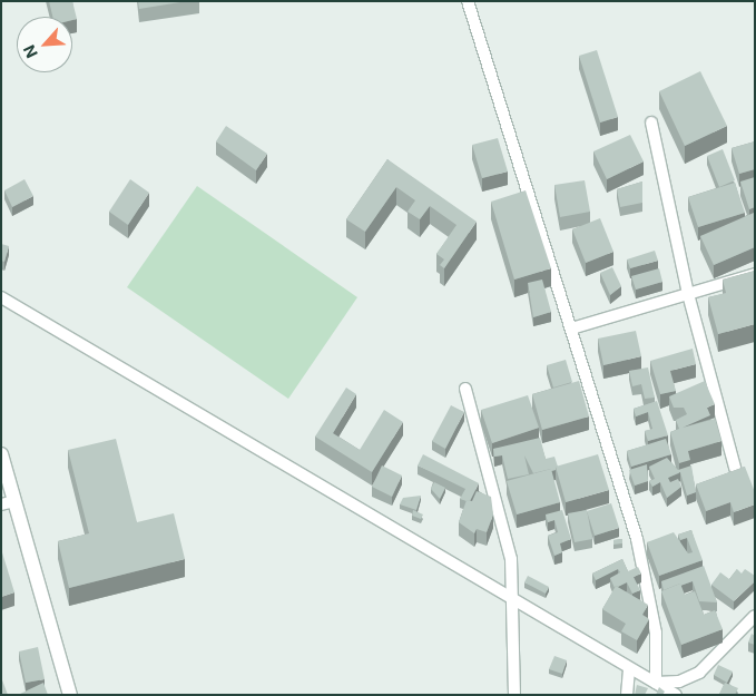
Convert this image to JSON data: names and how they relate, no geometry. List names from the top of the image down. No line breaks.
{"north":"bottom left"}
